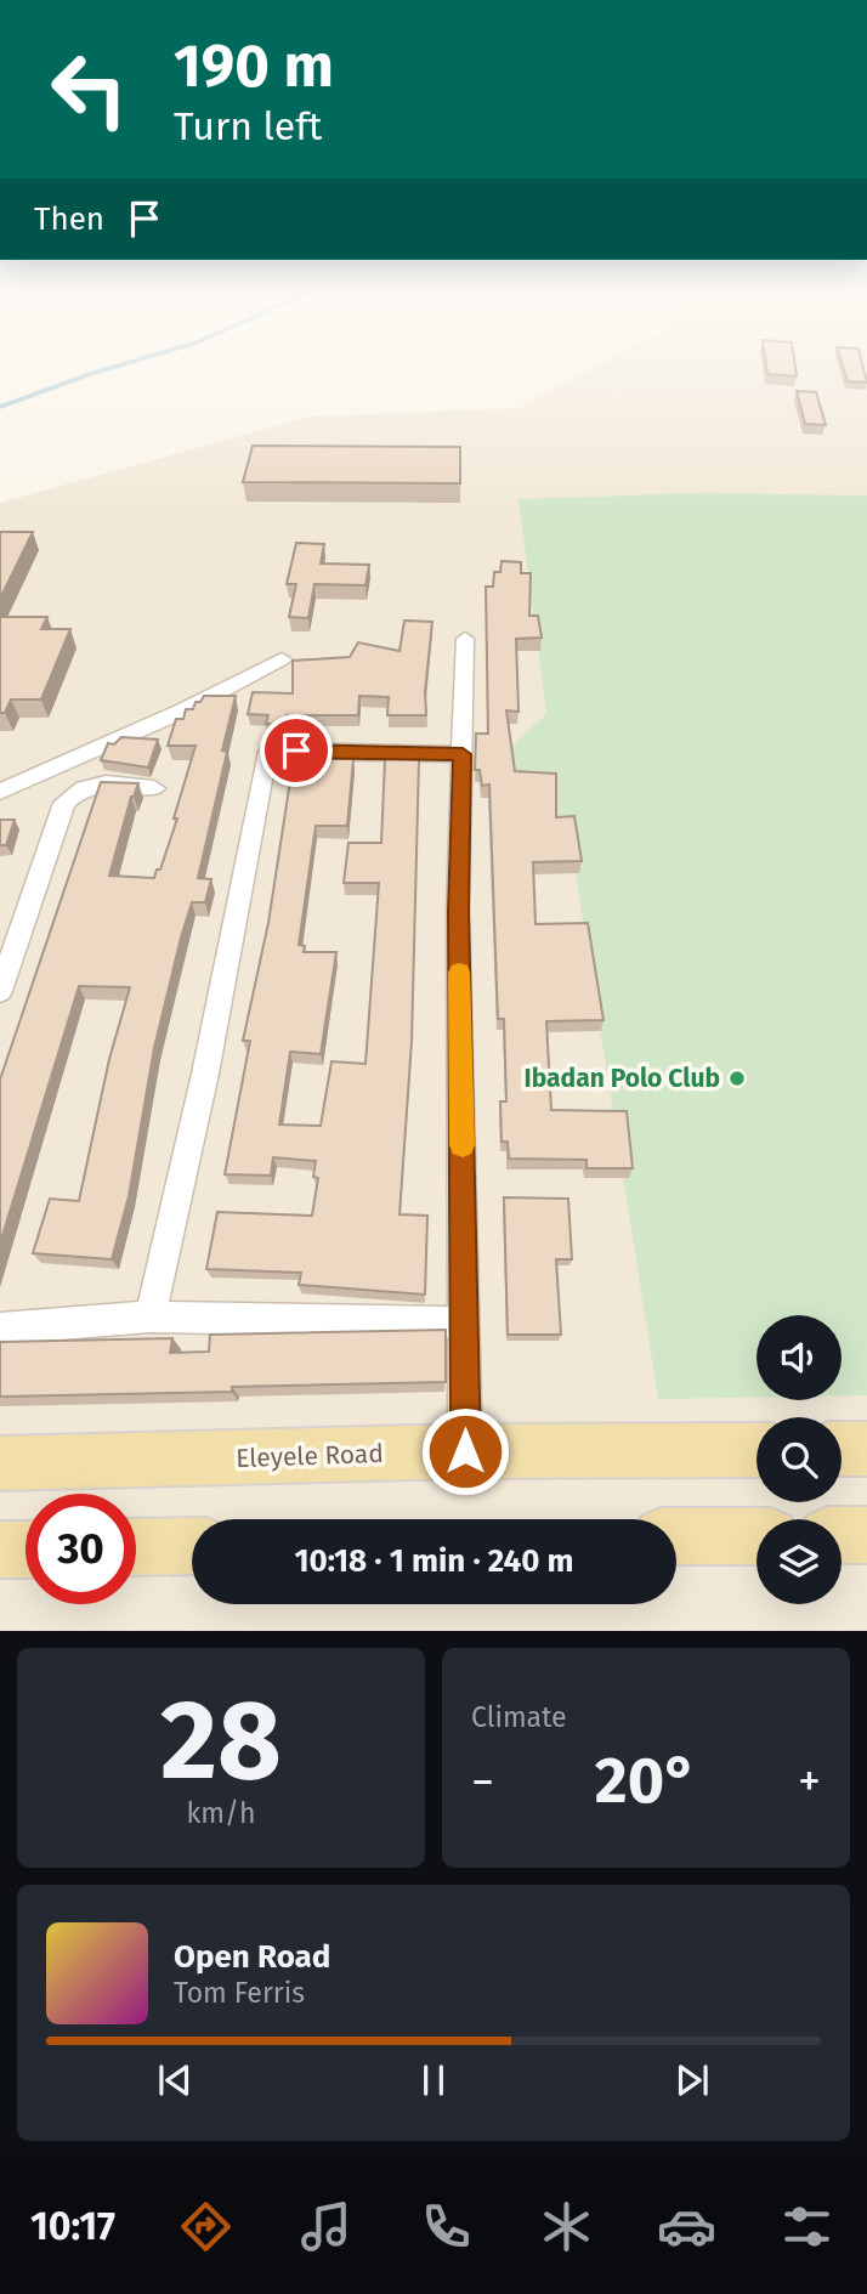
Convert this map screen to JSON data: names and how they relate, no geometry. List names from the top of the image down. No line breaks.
{"streets":{"main road":["Eleyele Road"]},"places":["Ibadan Polo Club"],"page":{"turn":["190 m","Turn left"],"then":"Then","limit":"30","trip":"10:18 · 1 min · 240 m","tile":[["28","km/h"],"Climate"],"heat":["−","20°","+"],"song":["Open Road","Tom Ferris"],"tabs":"10:17"}}
